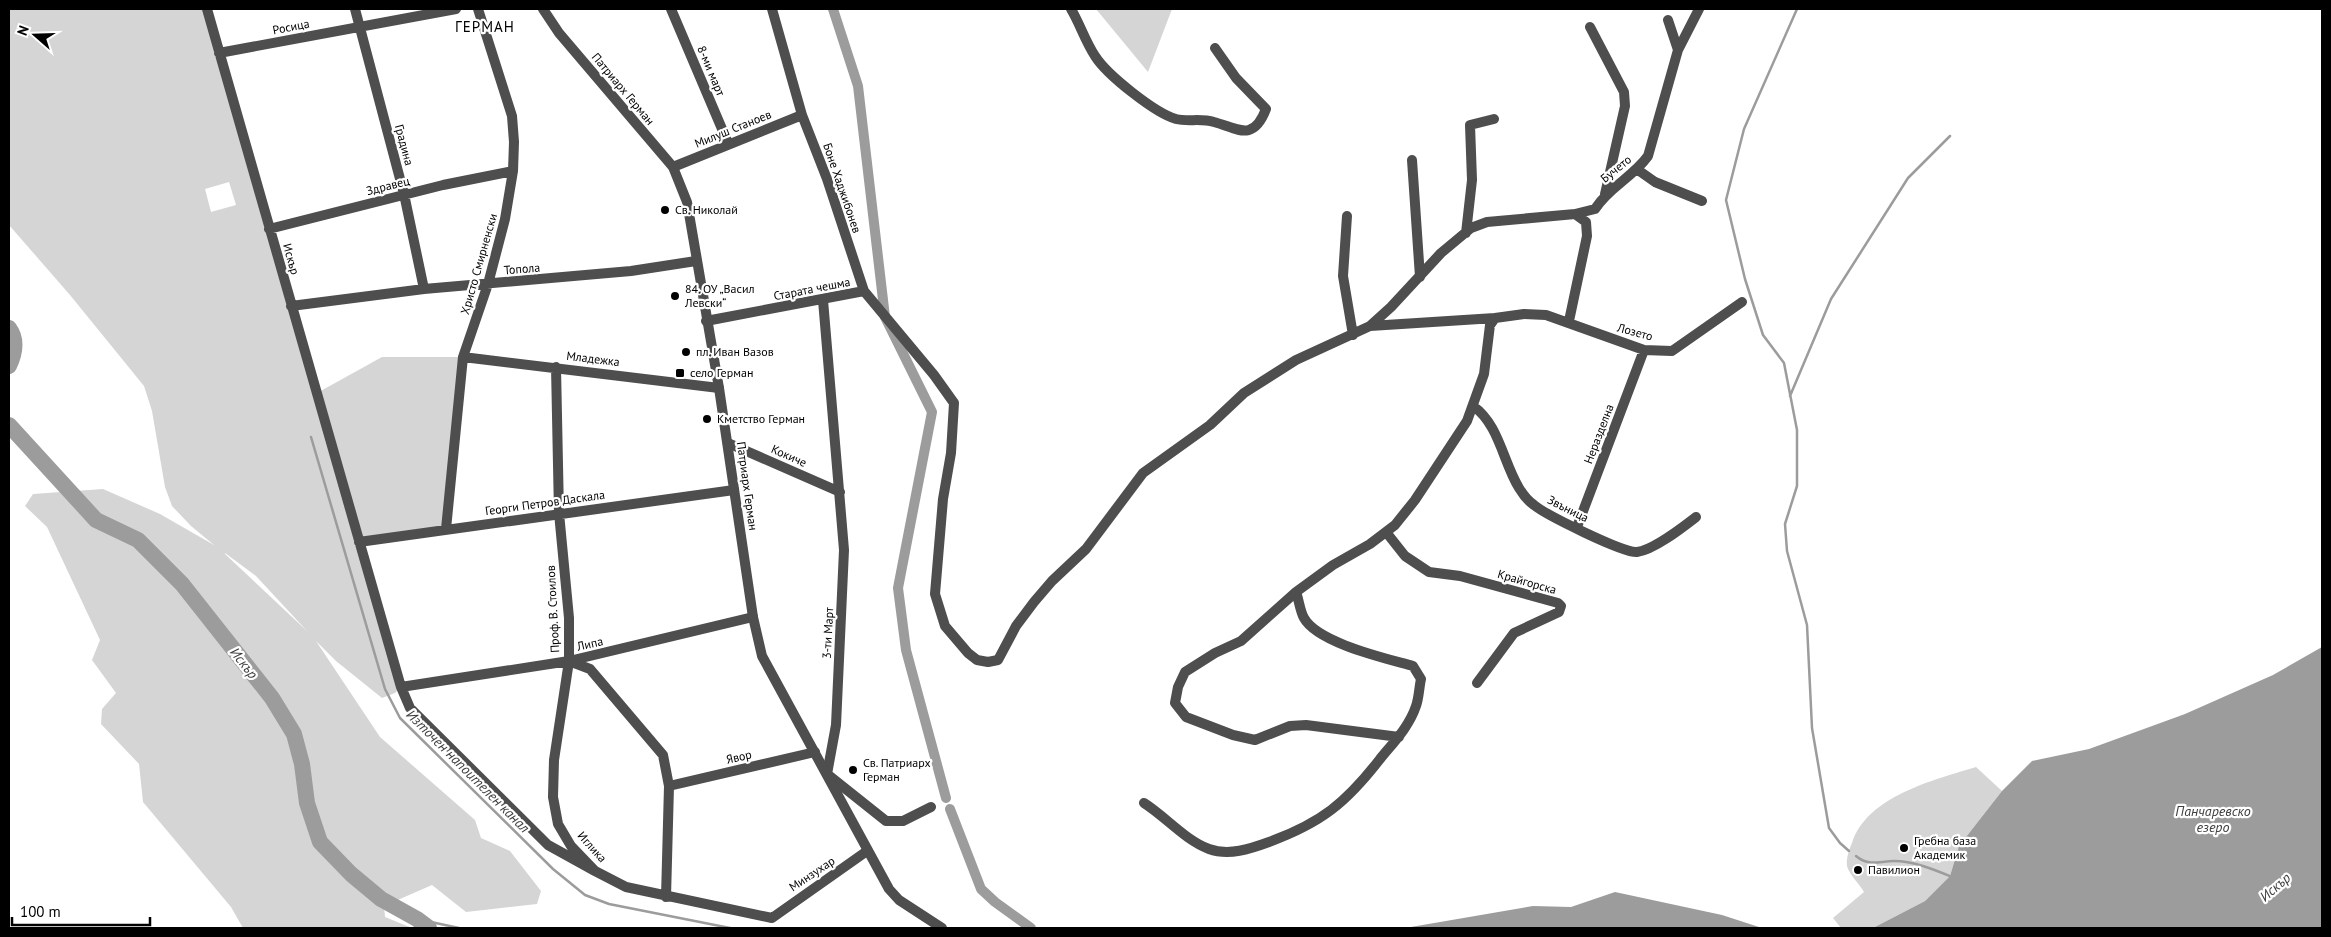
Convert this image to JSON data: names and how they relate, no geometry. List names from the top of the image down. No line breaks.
{"streets":{"street":["Росица","8-ми март","Патриарх Герман","Милуш Станоев","Градина","Бучето","Здравец","Боне Хаджибонев","Искър","Христо Смирненски","Топола","Старата чешма","Лозето","Младежка","Неразделна","Кокиче","Георги Петров Даскала","Звъница","Крайгорска","Проф. В. Стоилов","3-ти Март","Липа","Явор","Иглика","Минзухар"]},"crossings":[["Росица","Градина"],["Росица","Искър"],["8-ми март","Милуш Станоев"],["Патриарх Герман","Милуш Станоев"],["Патриарх Герман","Топола"],["Патриарх Герман","Старата чешма"],["Патриарх Герман","Младежка"],["Патриарх Герман","Кокиче"],["Патриарх Герман","Георги Петров Даскала"],["Патриарх Герман","3-ти Март"],["Патриарх Герман","Липа"],["Патриарх Герман","Явор"],["Патриарх Герман","Минзухар"],["Милуш Станоев","Боне Хаджибонев"],["Градина","Здравец"],["Градина","Топола"],["Бучето","Боне Хаджибонев"],["Бучето","Лозето"],["Здравец","Искър"],["Здравец","Христо Смирненски"],["Боне Хаджибонев","Старата чешма"],["Боне Хаджибонев","Лозето"],["Искър","Топола"],["Искър","Георги Петров Даскала"],["Искър","Липа"],["Искър","Иглика"],["Христо Смирненски","Топола"],["Христо Смирненски","Младежка"],["Христо Смирненски","Георги Петров Даскала"],["Старата чешма","3-ти Март"],["Лозето","Неразделна"],["Младежка","Проф. В. Стоилов"],["Неразделна","Звъница"],["Кокиче","3-ти Март"],["Георги Петров Даскала","Проф. В. Стоилов"],["Проф. В. Стоилов","Липа"],["Проф. В. Стоилов","Явор"],["Проф. В. Стоилов","Иглика"],["Липа","Иглика"],["Иглика","Минзухар"]],"districts":["ГЕРМАН"],"water":["Искър","Източен напоителен канал","Панчаревско езеро"],"places":{"other":["Св. Николай","84. ОУ „Васил Левски“","пл. Иван Вазов","Кметство Герман","Св. Патриарх Герман","Гребна база Академик","Павилион"],"transit":["село Герман"]},"scale_bar":"100 m","north":"left"}
